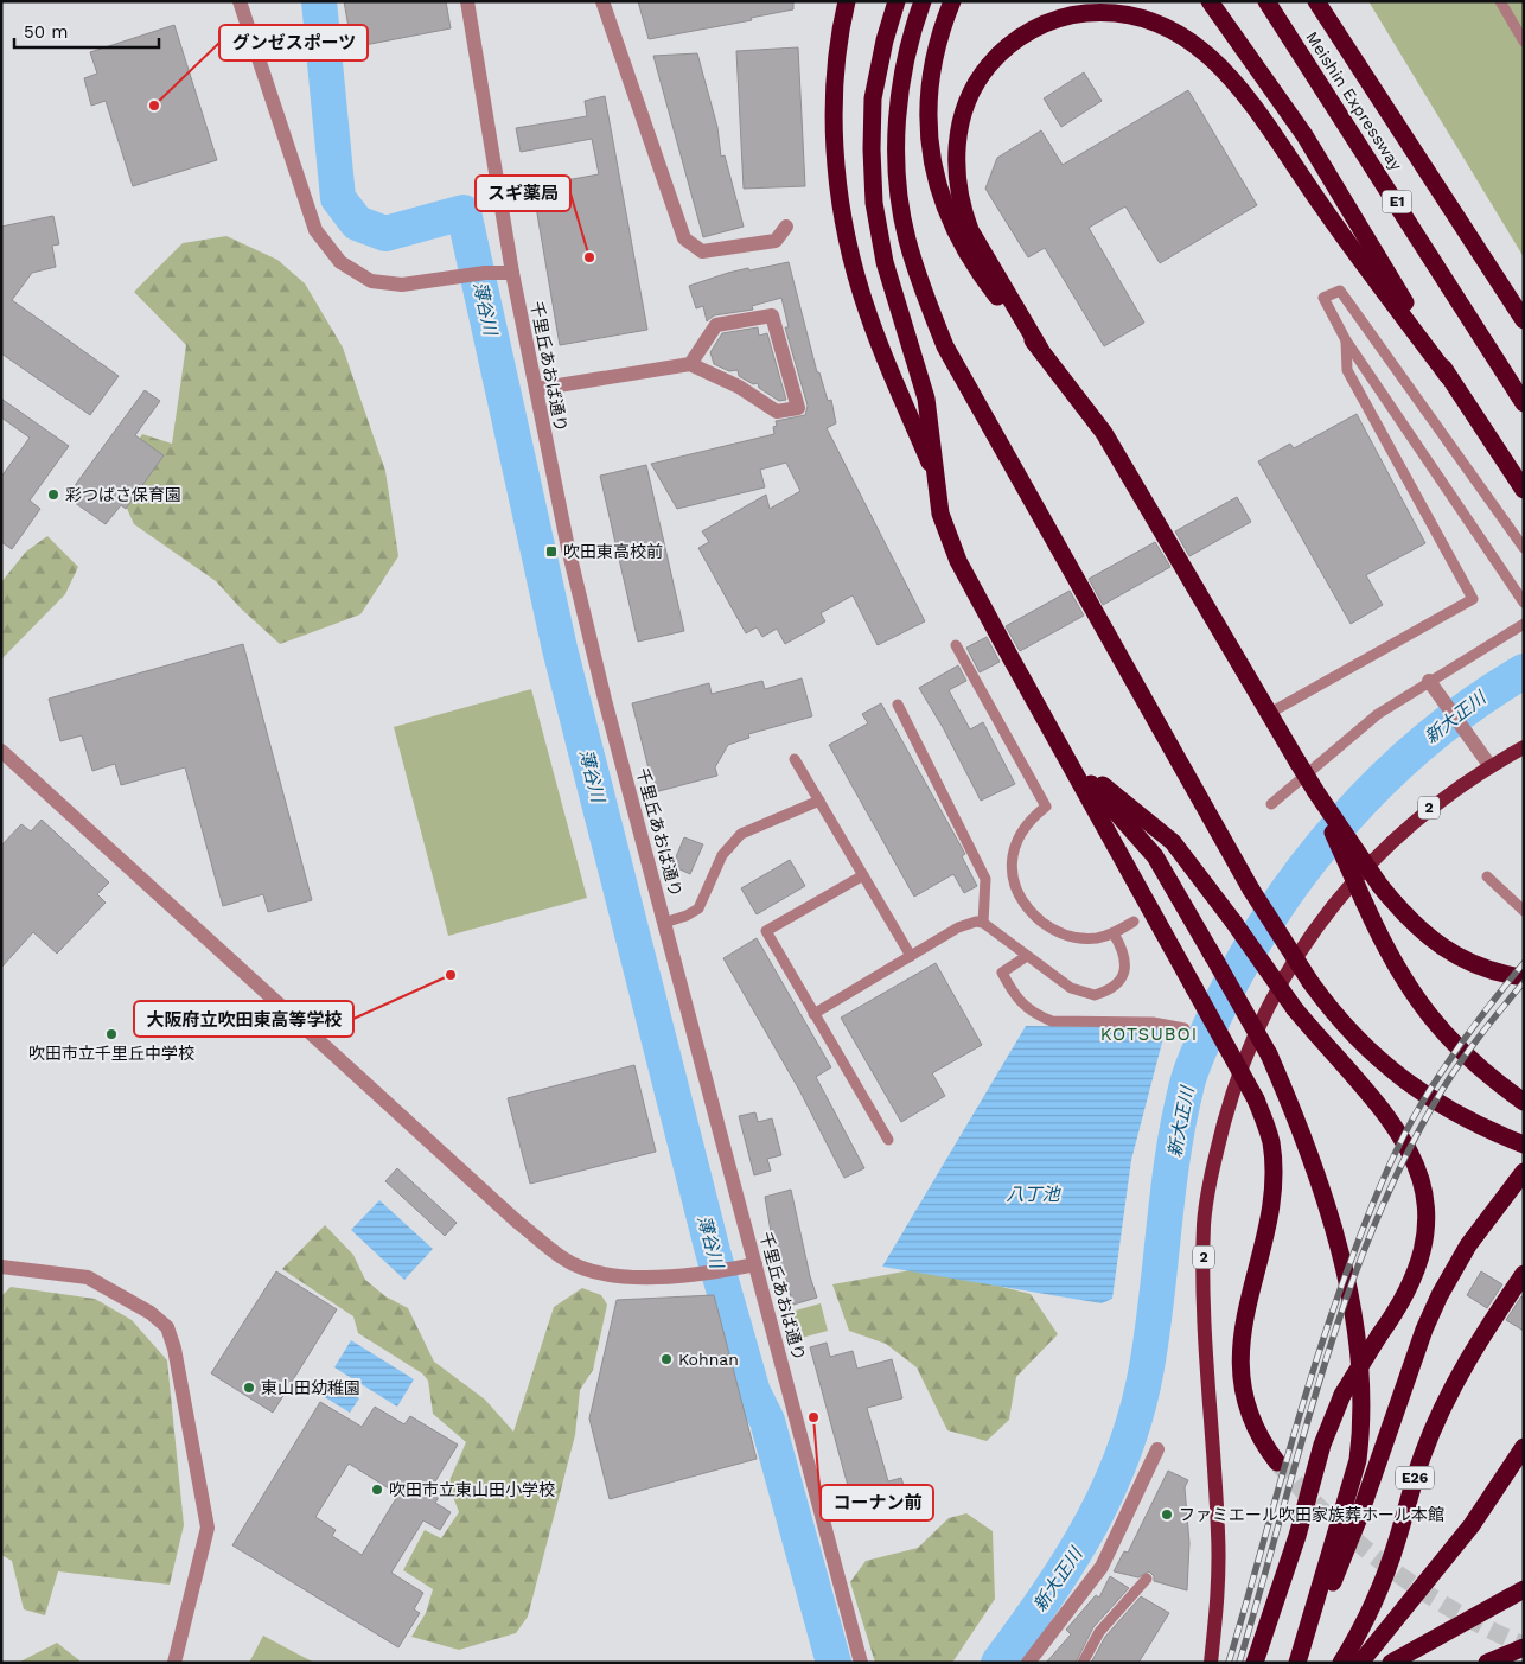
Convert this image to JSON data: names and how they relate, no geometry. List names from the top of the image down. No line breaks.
{"streets":{"highway":["Meishin Expressway","E1","E26"],"main road":["2"],"street":["千里丘あおば通り"]},"districts":["KOTSUBOI"],"water":["薄谷川","新大正川","八丁池"],"places":{"other":["グンゼスポーツ","スギ薬局","彩つばさ保育園","大阪府立吹田東高等学校","吹田市立千里丘中学校","Kohnan","東山田幼稚園","コーナン前","吹田市立東山田小学校","ファミエール吹田家族葬ホール本館"],"transit":["吹田東高校前"]},"scale_bar":"50 m"}
